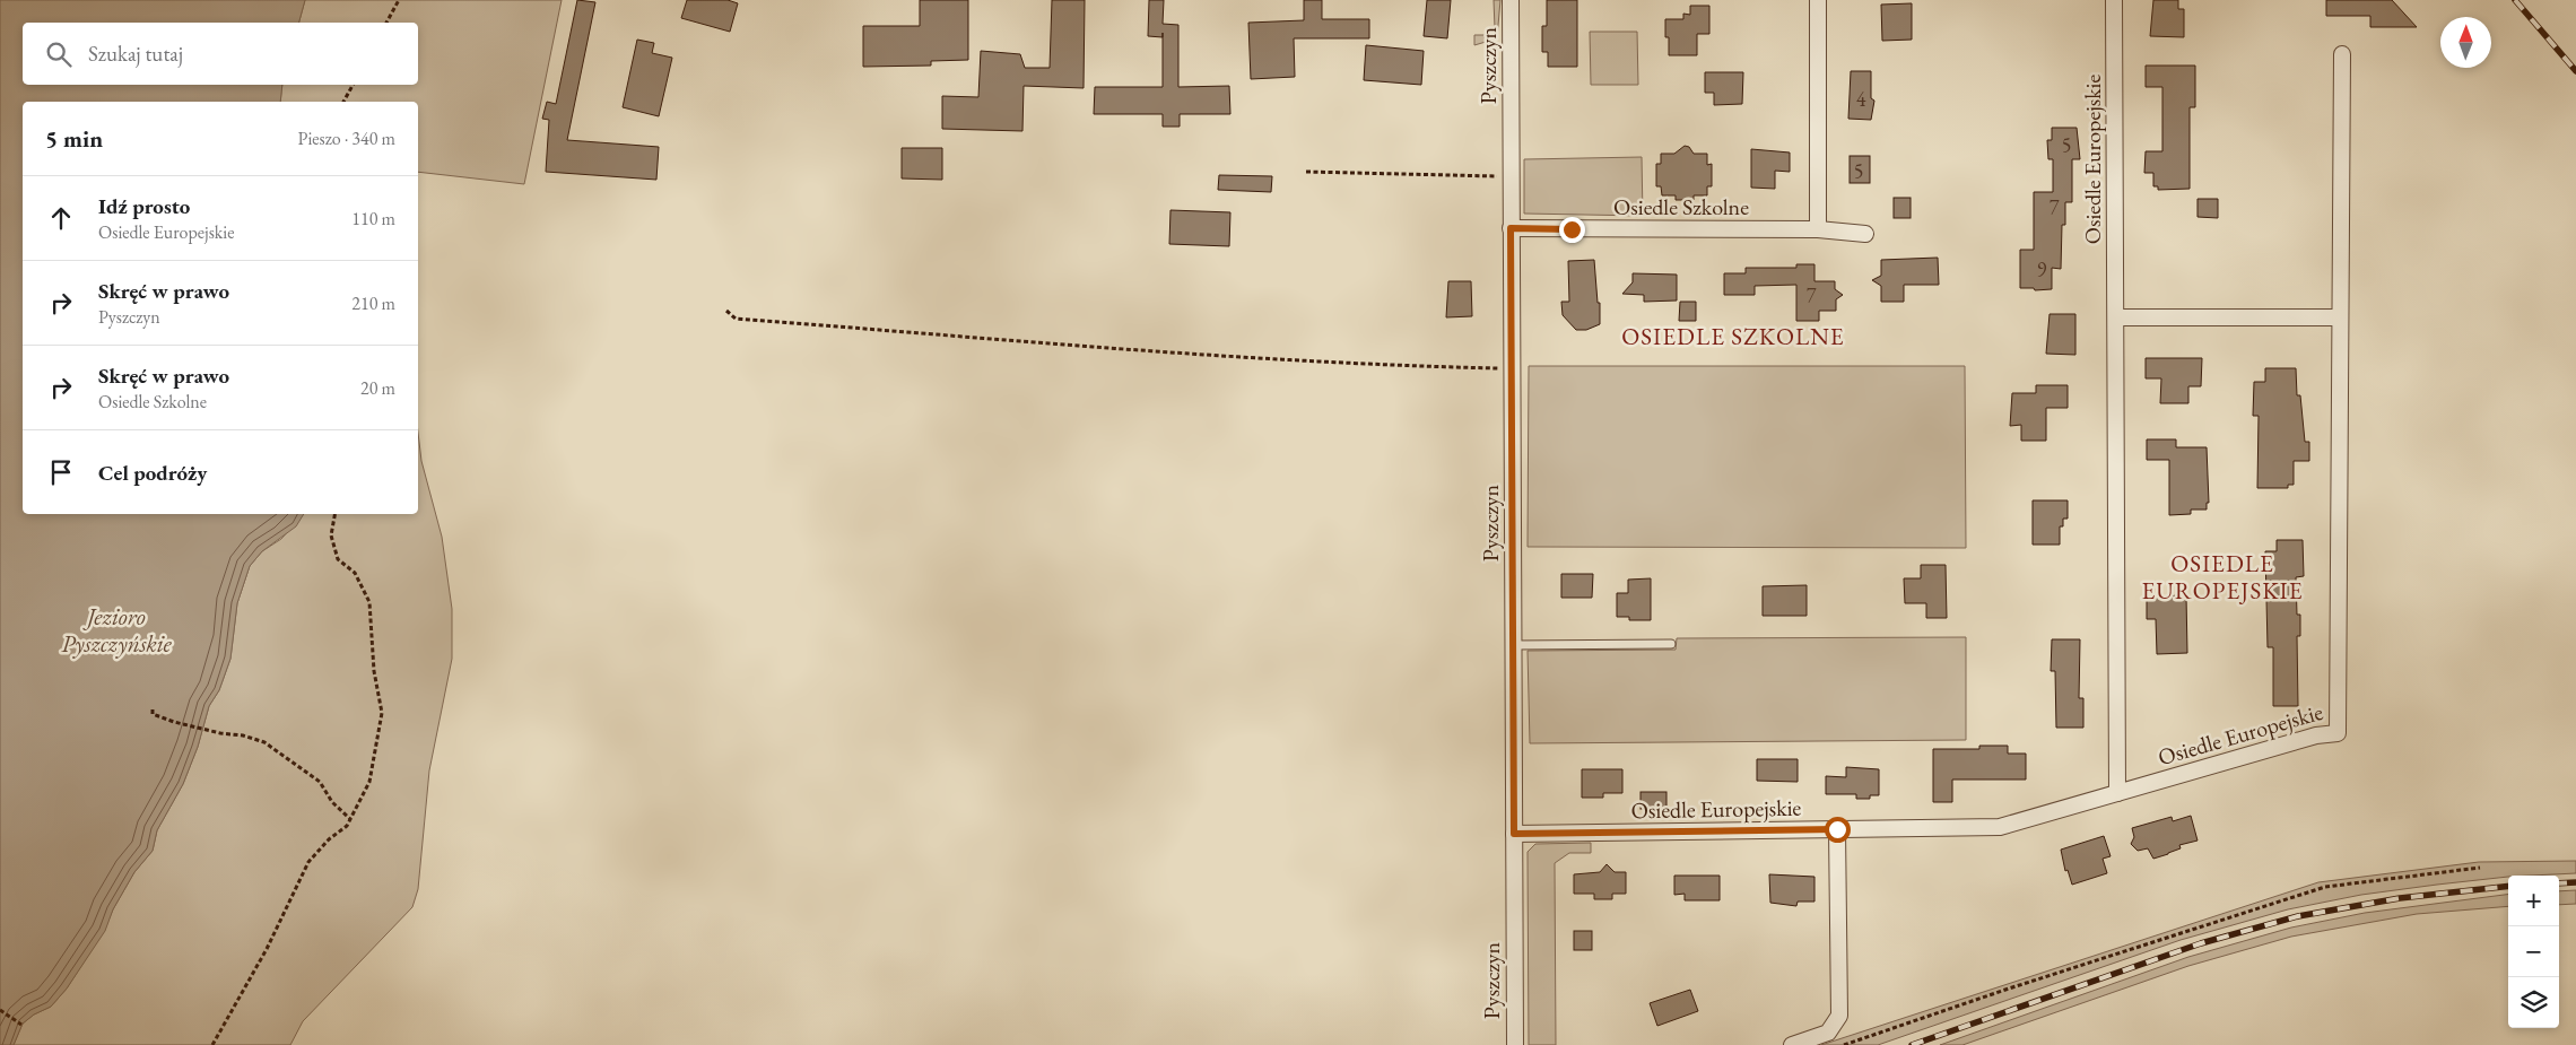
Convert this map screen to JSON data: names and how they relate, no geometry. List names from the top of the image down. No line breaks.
{"streets":{"street":["Pyszczyn","Osiedle Europejskie","Osiedle Szkolne"]},"crossings":[["Pyszczyn","Osiedle Europejskie"],["Pyszczyn","Osiedle Szkolne"]],"districts":["OSIEDLE SZKOLNE","OSIEDLE EUROPEJSKIE"],"water":["Jezioro Pyszczyńskie"],"house_numbers":["4","5","5","7","9","7"],"north":"top","page":{"search":"Szukaj tutaj","heading":["5 min","Pieszo · 340 m"],"list":[["Idź prosto","Osiedle Europejskie","110 m"],["Skręć w prawo","Pyszczyn","210 m"],["Skręć w prawo","Osiedle Szkolne","20 m"],"Cel podróży"],"map_buttons":["+","−"]}}
